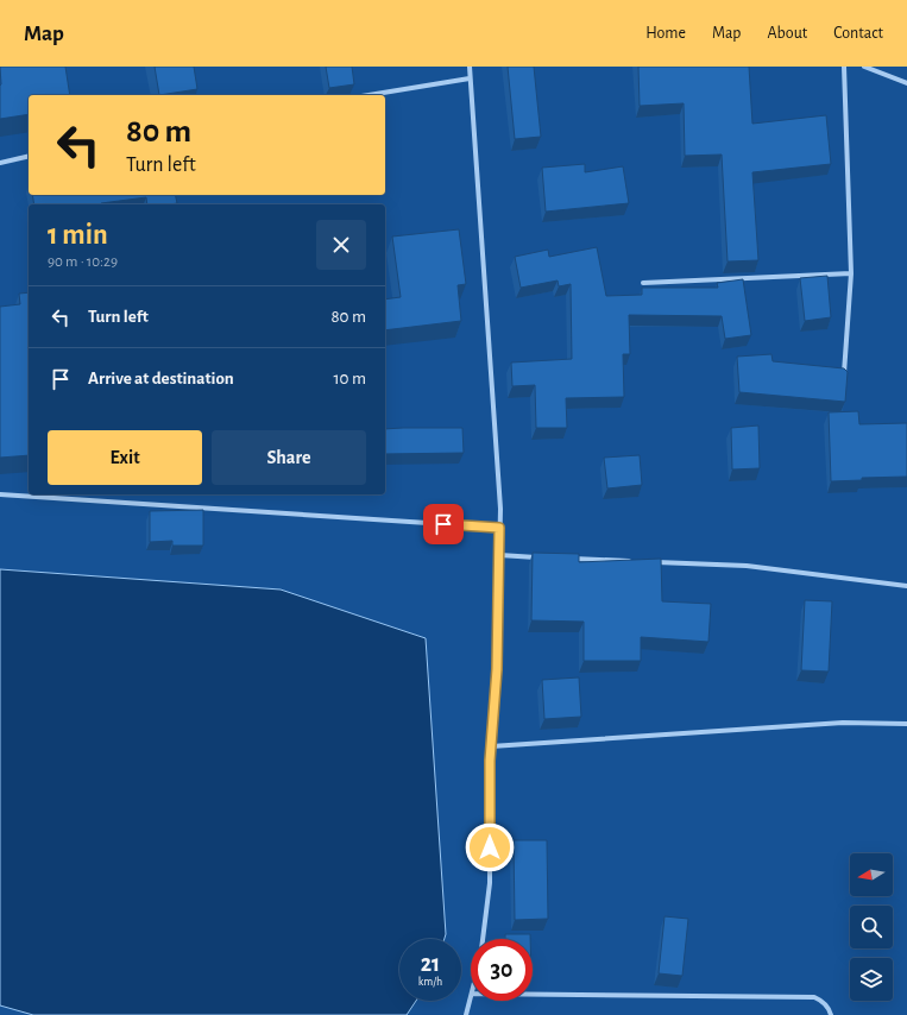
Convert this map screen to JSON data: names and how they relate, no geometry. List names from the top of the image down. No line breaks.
{"north":"left","page":{"header":"Map","nav":["Home","Map","About","Contact"],"turn":["80 m","Turn left"],"heading":["1 min","90 m · 10:29"],"list":[{"name":"Turn left","value":"80 m"},{"name":"Arrive at destination","value":"10 m"}],"buttons":["Exit","Share"],"speed":"21 km/h","limit":"30"}}
